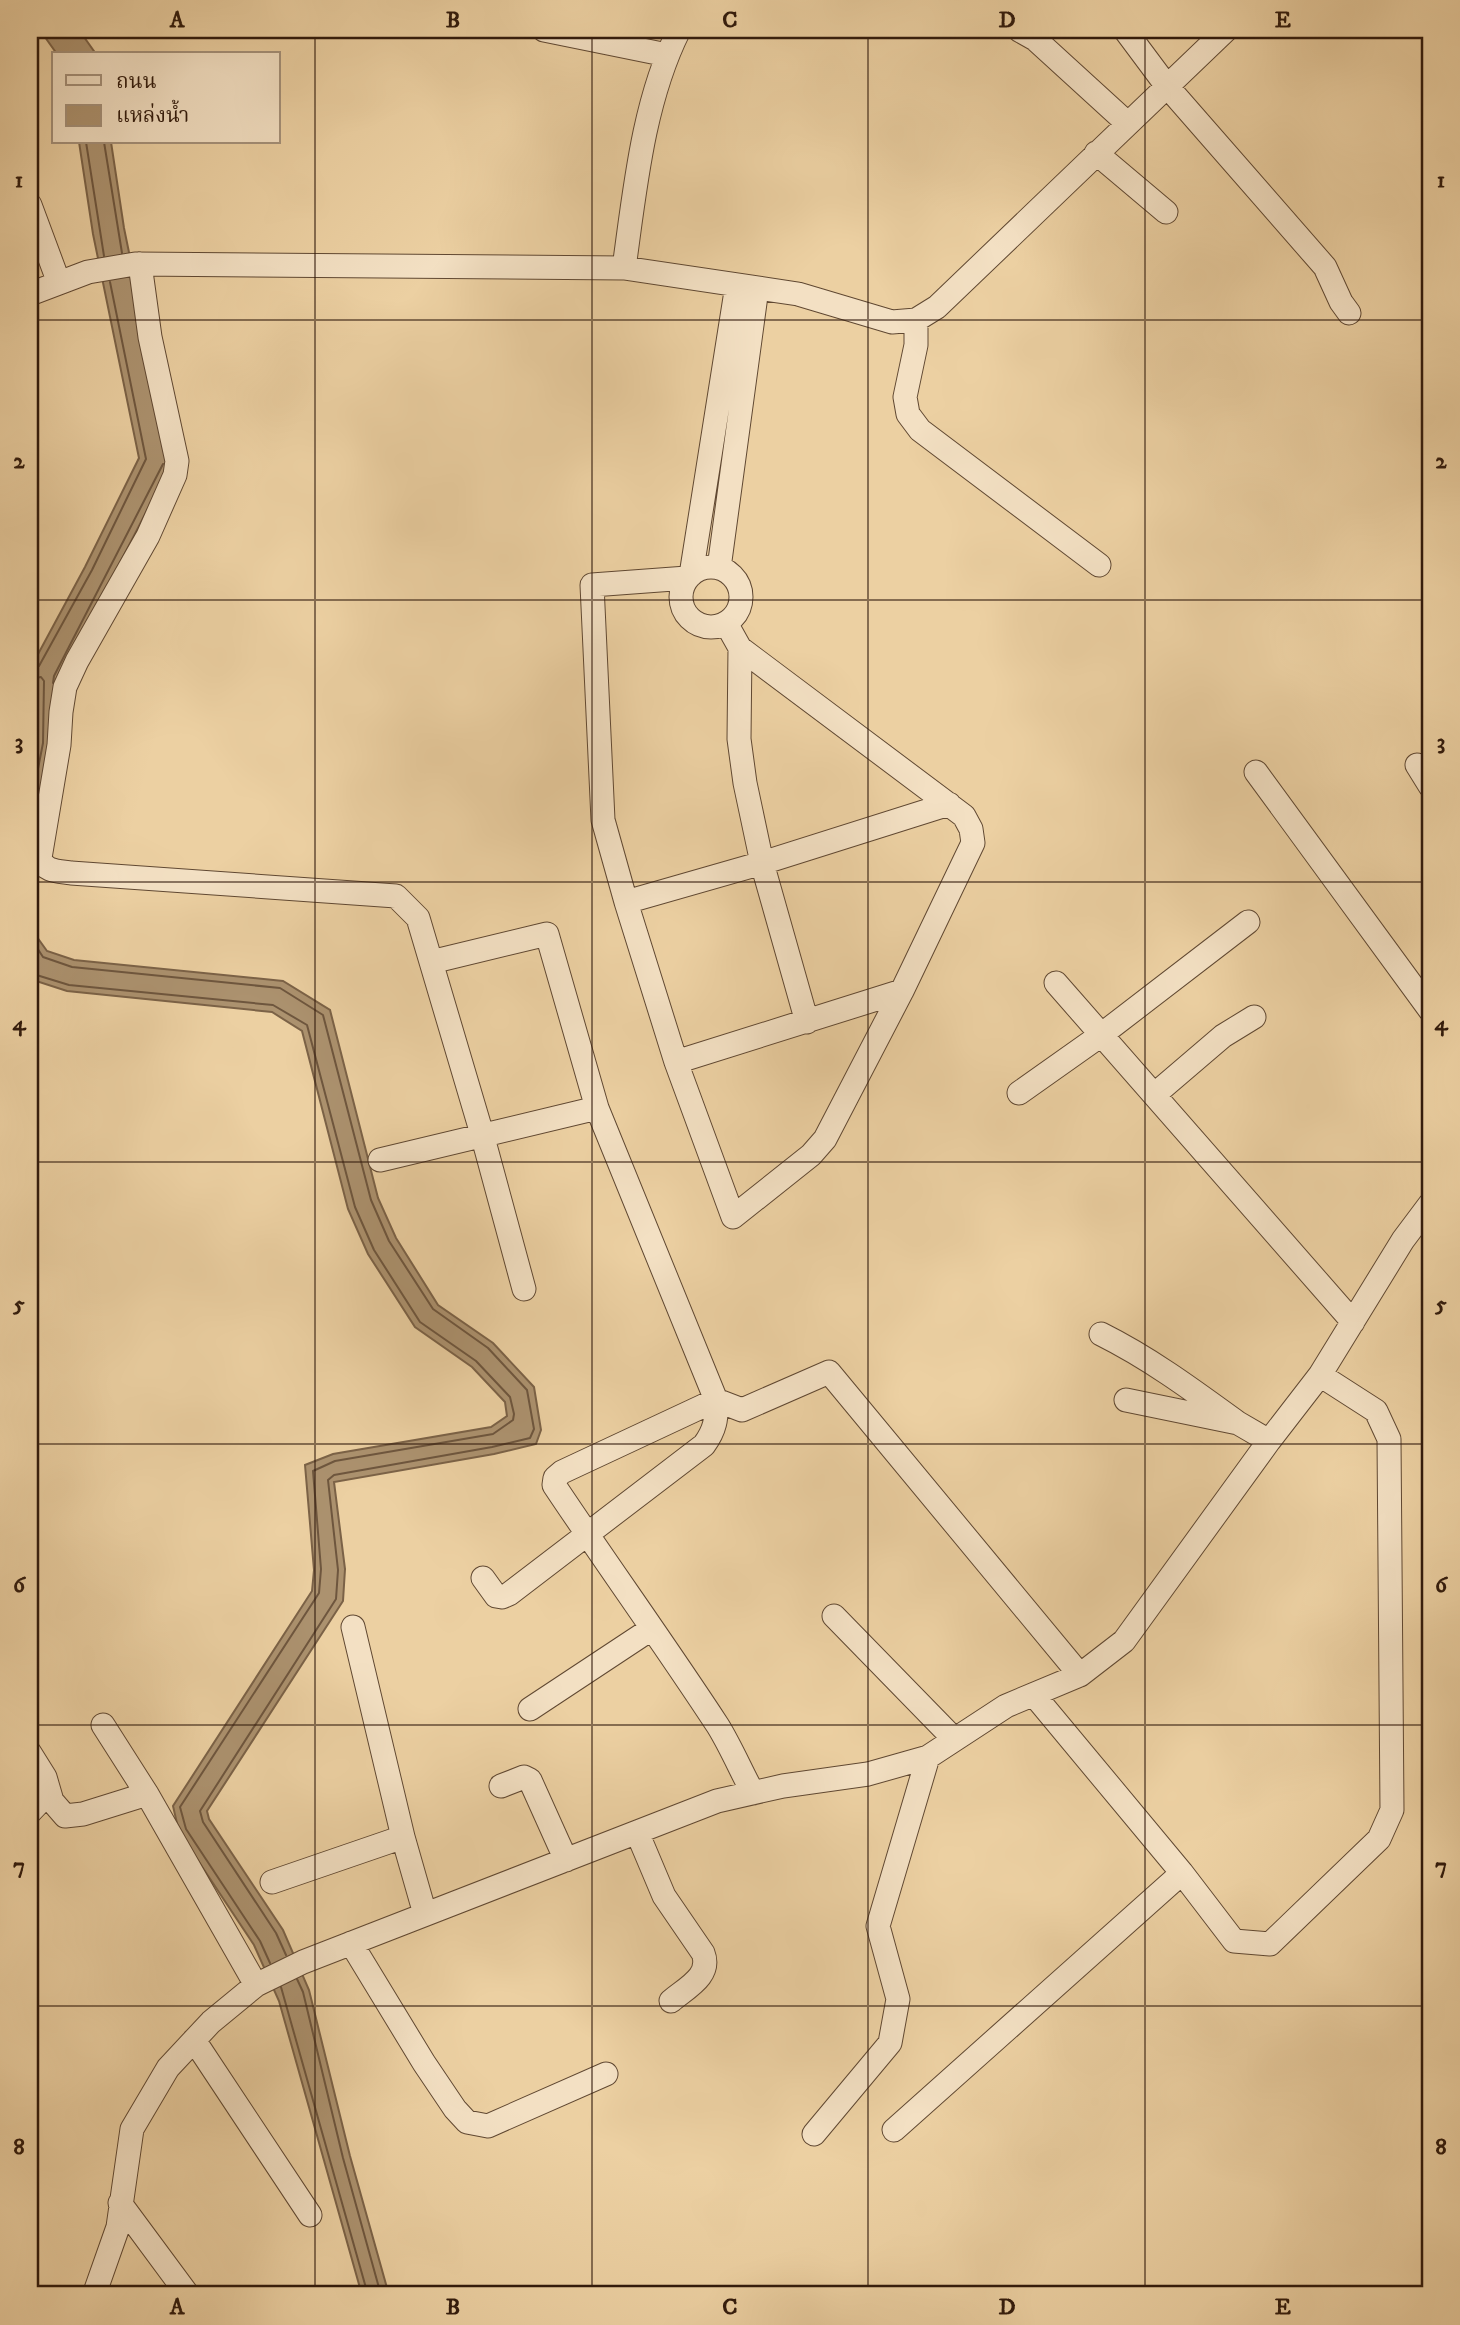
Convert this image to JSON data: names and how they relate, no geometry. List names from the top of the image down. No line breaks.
{"legend":["ถนน","แหล่งน้ำ"],"grid":{"columns":["A","B","C","D","E"],"rows":["1","2","3","4","5","6","7","8"]}}
